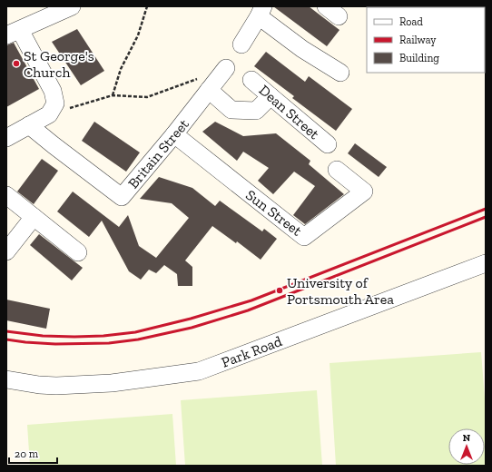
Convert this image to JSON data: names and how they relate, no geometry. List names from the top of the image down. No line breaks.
{"streets":{"street":["Dean Street","Britain Street","Sun Street","Park Road"]},"crossings":[["Britain Street","Sun Street"]],"places":["St George's Church","University of Portsmouth Area"],"legend":["Road","Railway","Building"],"scale_bar":"20 m","north":"top"}
